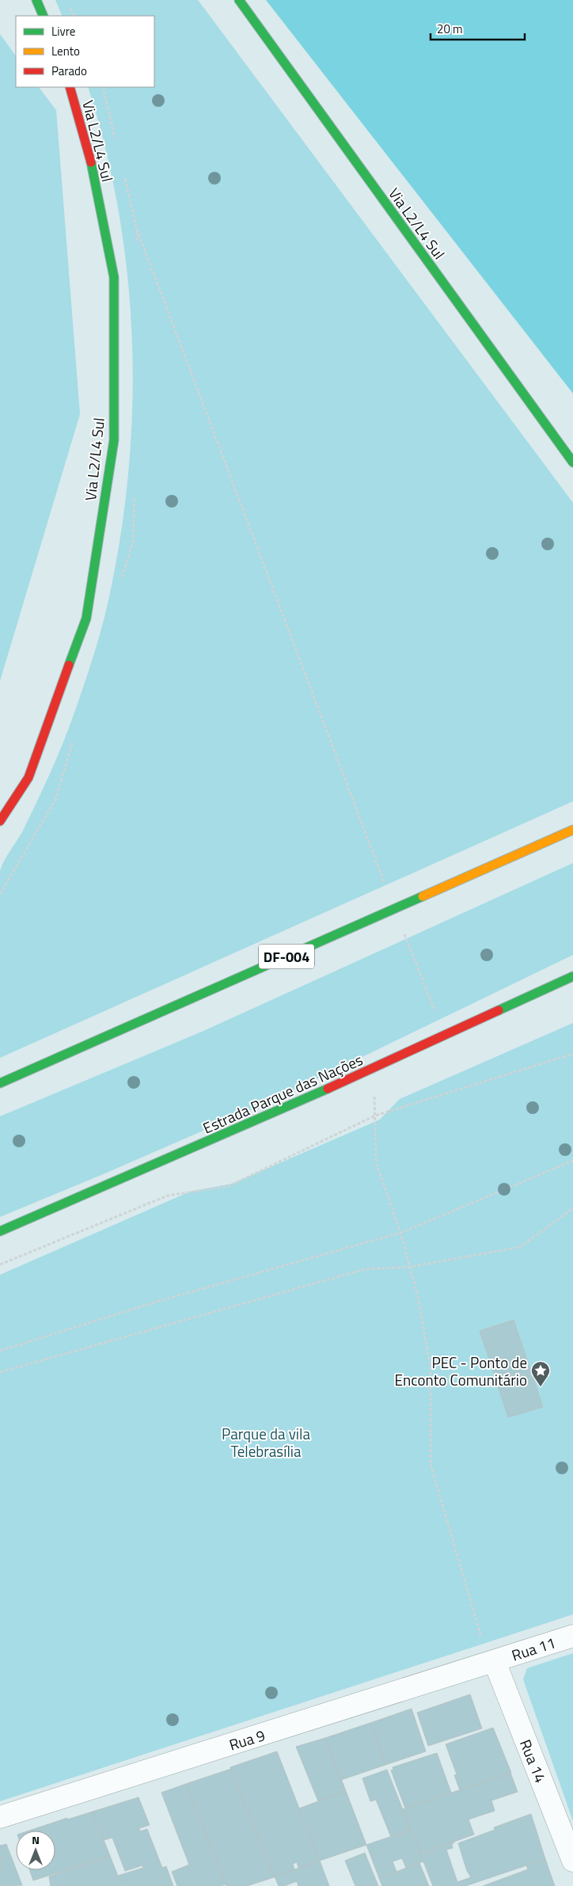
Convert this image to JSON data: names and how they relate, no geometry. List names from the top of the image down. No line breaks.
{"streets":{"main road":["Via L2/L4 Sul","DF-004","Estrada Parque das Nações"],"street":["Rua 11","Rua 9","Rua 14"]},"crossings":[["Rua 11","Rua 9"],["Rua 11","Rua 14"],["Rua 9","Rua 14"]],"parks":["Parque da vila Telebrasília"],"places":{"place":["PEC - Ponto de Enconto Comunitário"]},"legend":["Livre","Lento","Parado"],"scale_bar":"20 m","north":"top"}
